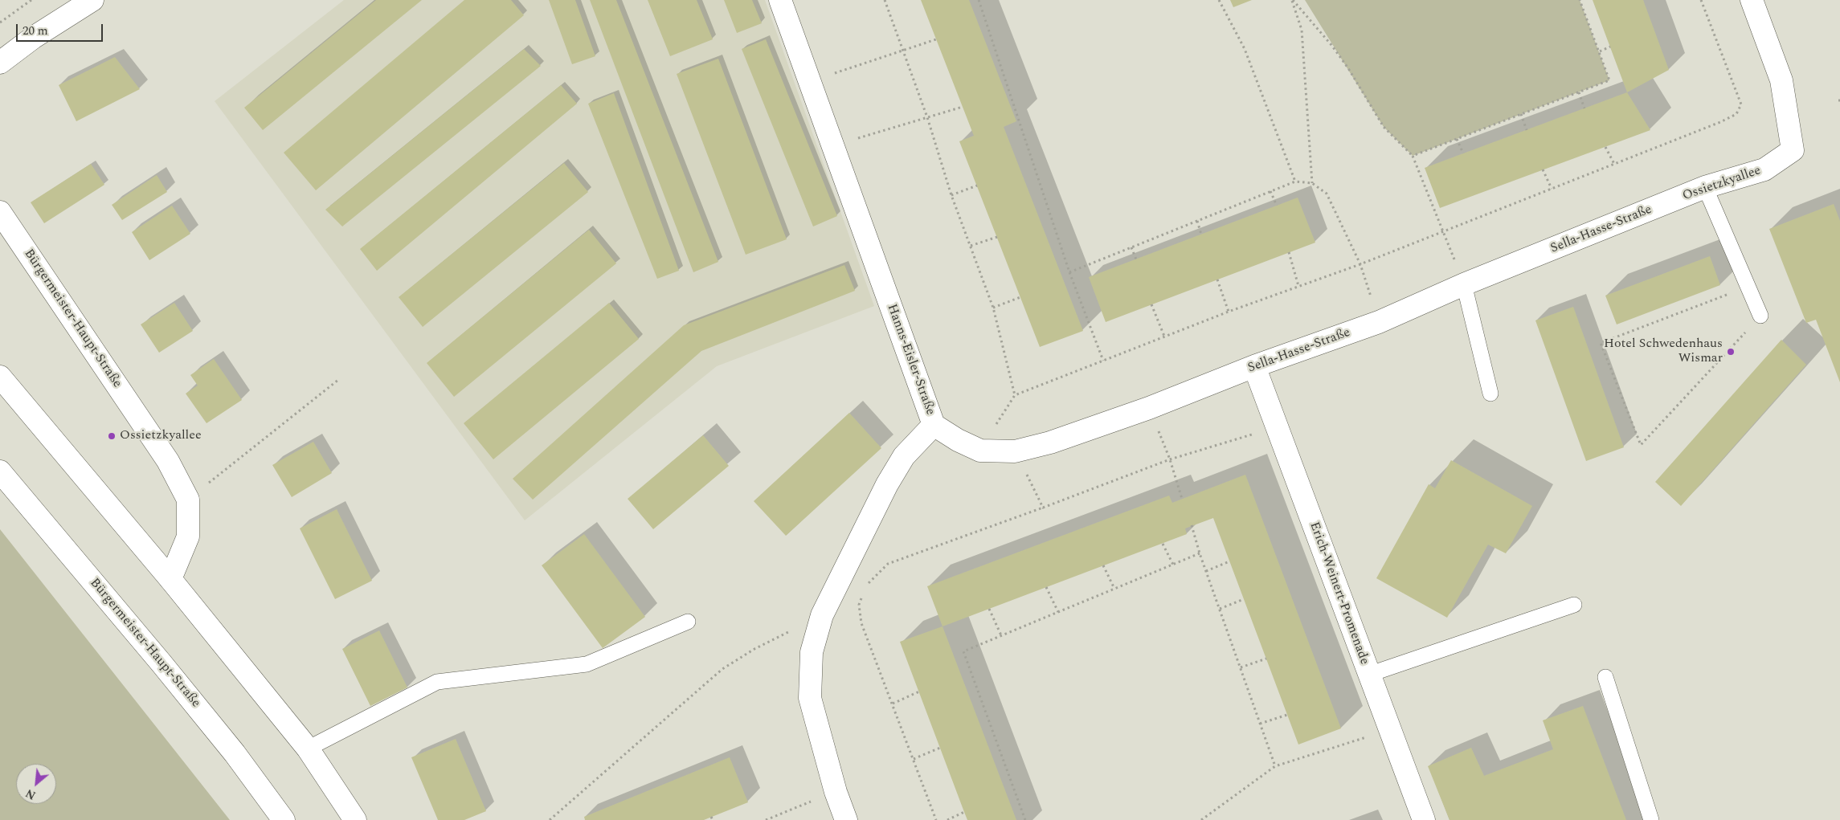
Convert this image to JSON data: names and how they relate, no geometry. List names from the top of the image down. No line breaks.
{"streets":{"street":["Ossietzkyallee","Sella-Hasse-Straße","Bürgermeister-Haupt-Straße","Hanns-Eisler-Straße","Erich-Weinert-Promenade"]},"crossings":[["Ossietzkyallee","Sella-Hasse-Straße"],["Sella-Hasse-Straße","Hanns-Eisler-Straße"],["Sella-Hasse-Straße","Erich-Weinert-Promenade"]],"places":["Hotel Schwedenhaus Wismar","Ossietzkyallee"],"scale_bar":"20 m","north":"bottom left"}
